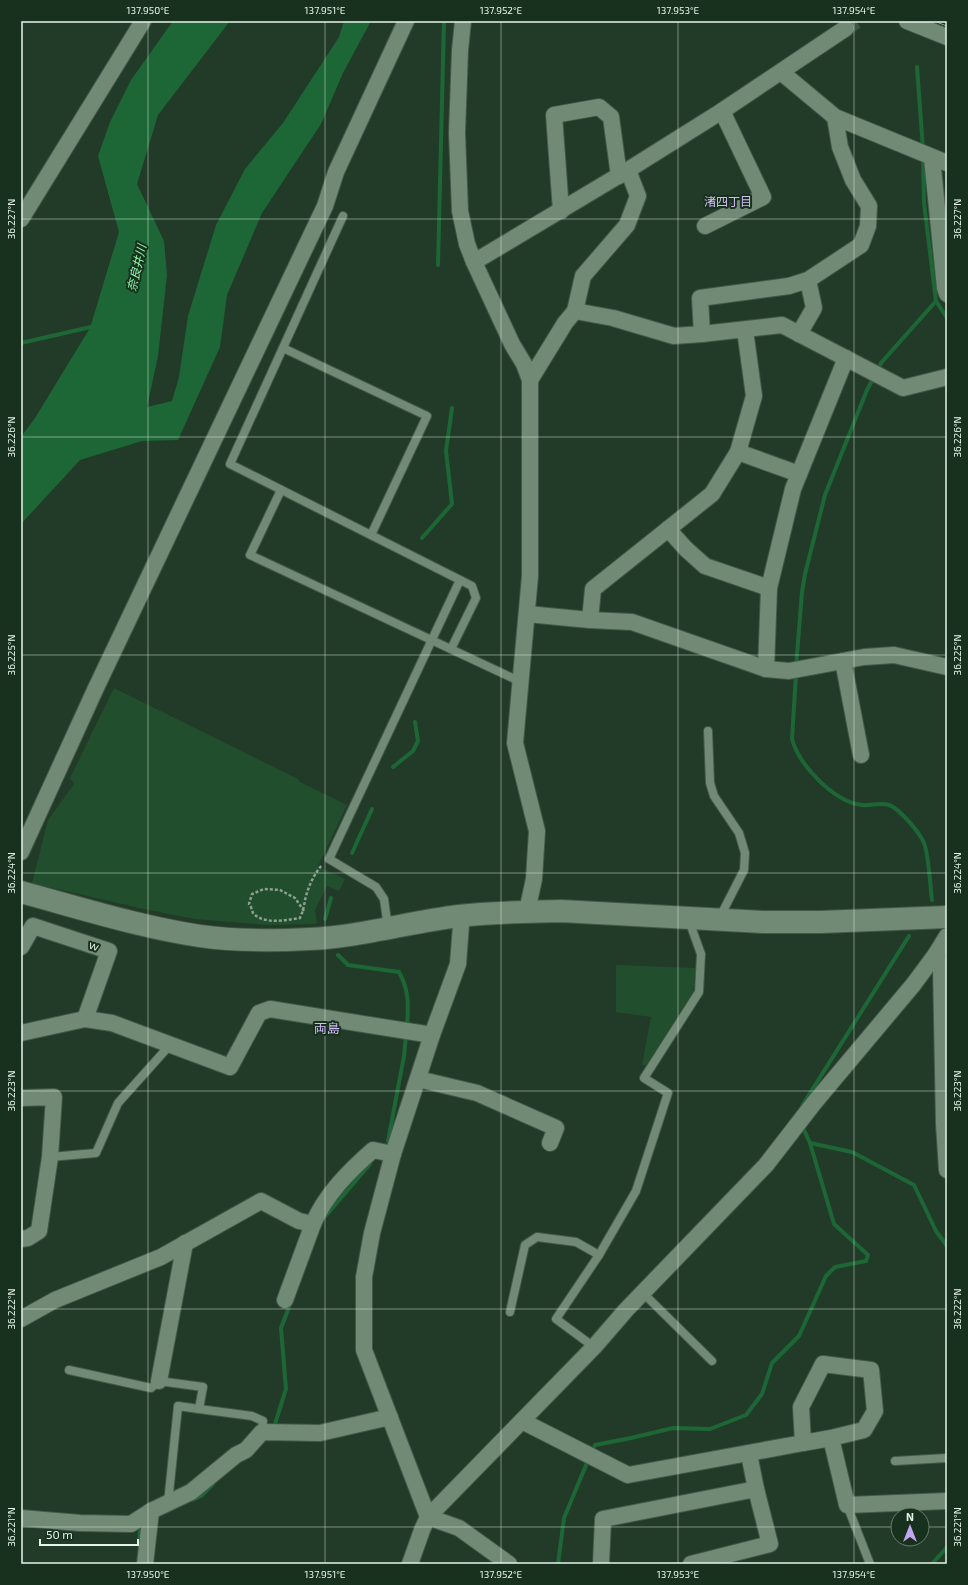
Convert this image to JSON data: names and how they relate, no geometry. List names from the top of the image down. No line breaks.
{"streets":{"street":["ｗ"]},"districts":["渚四丁目","両島"],"water":["奈良井川"],"scale_bar":"50 m","north":"top","coordinates":["137.950°E","137.951°E","137.952°E","137.953°E","137.954°E","36.227°N","36.226°N","36.225°N","36.224°N","36.223°N","36.222°N","36.221°N"]}
